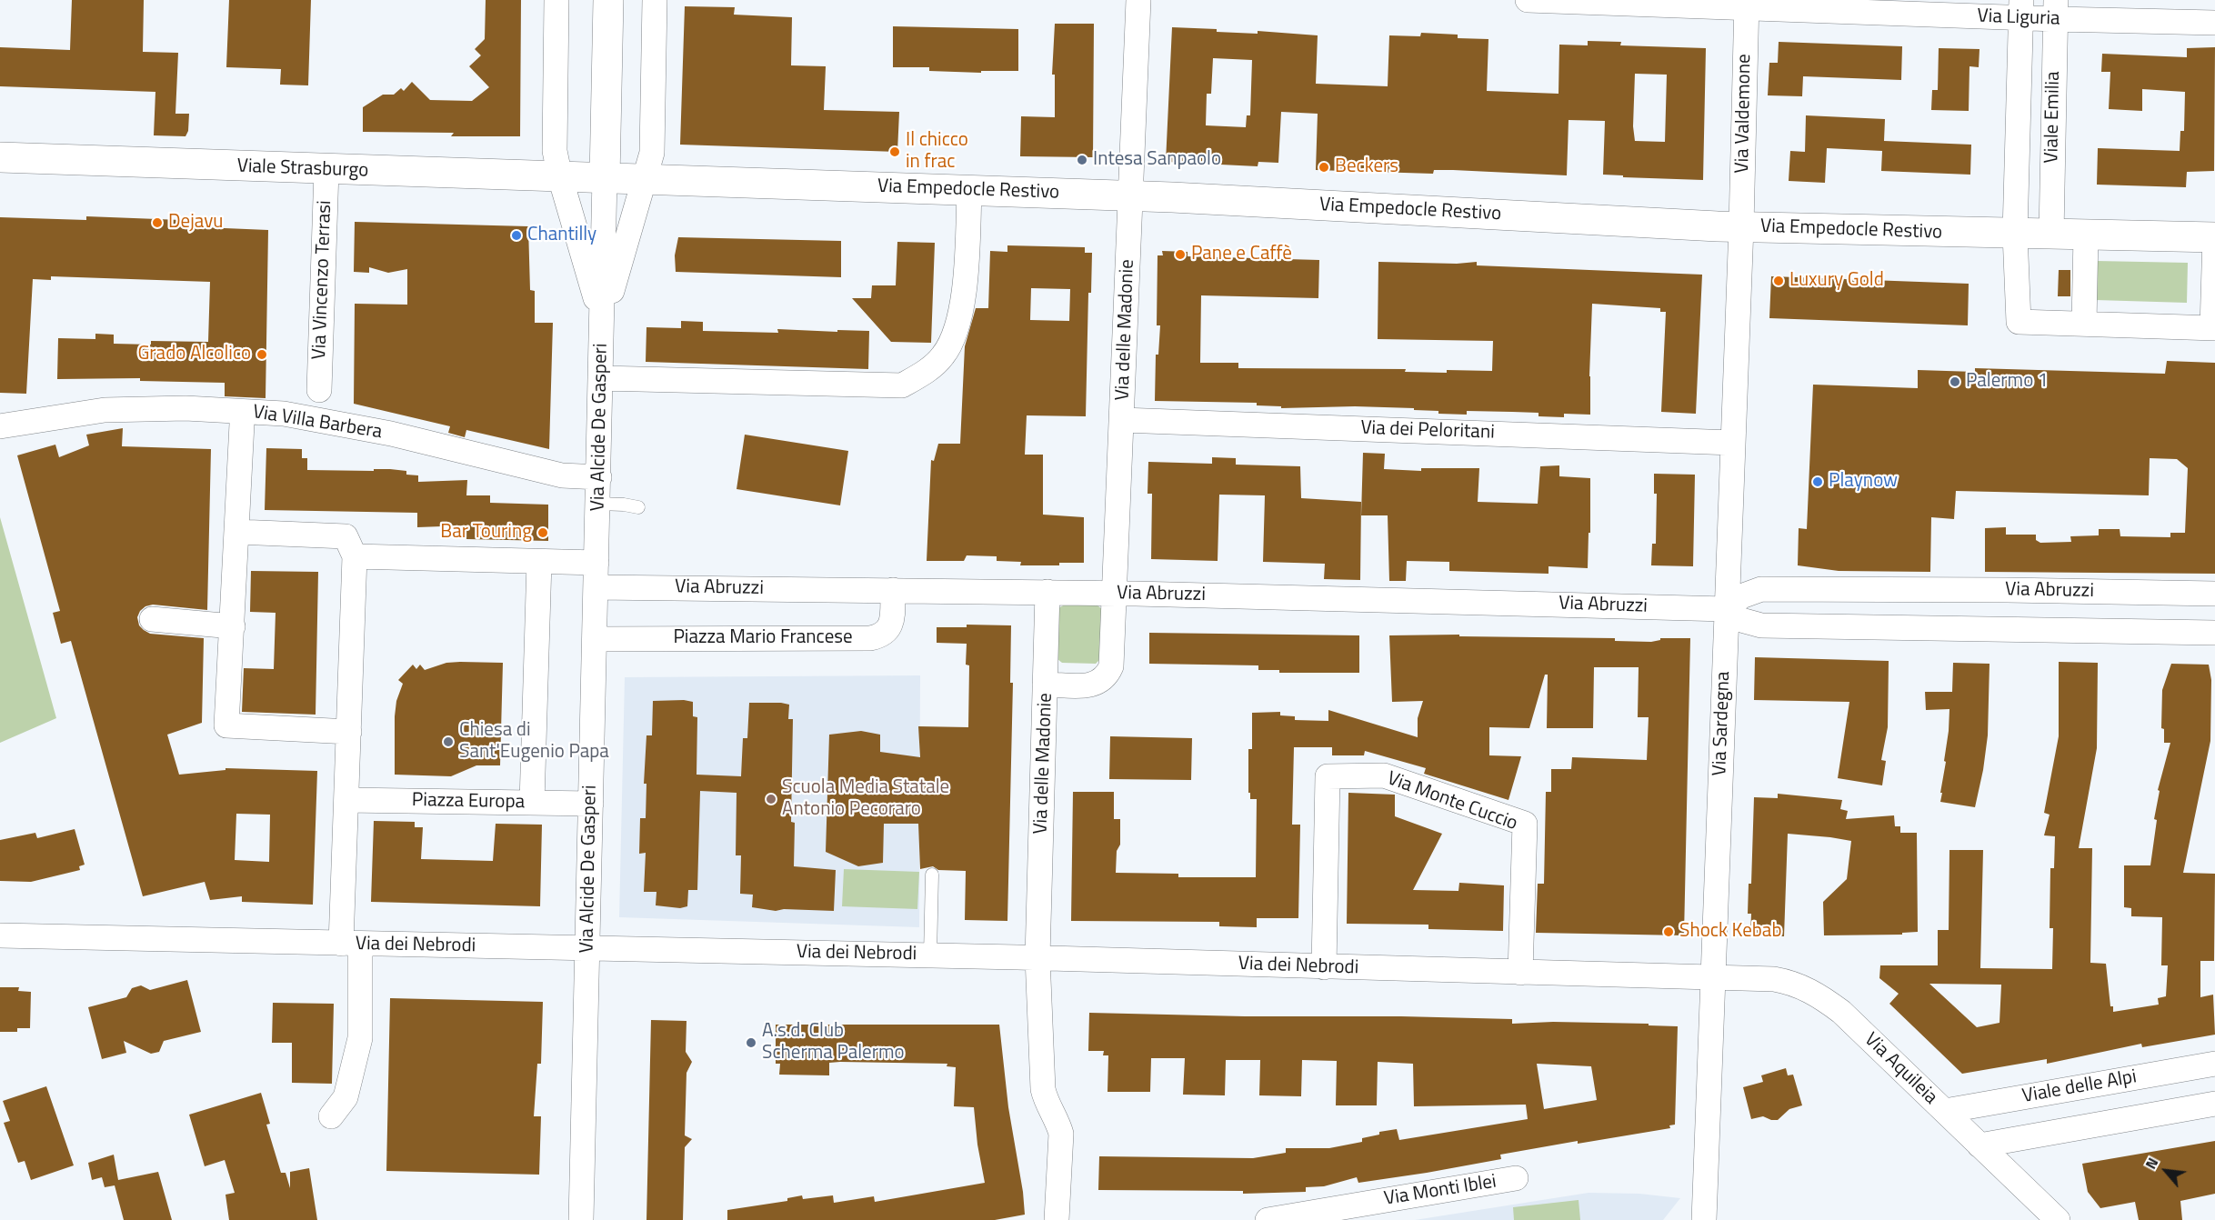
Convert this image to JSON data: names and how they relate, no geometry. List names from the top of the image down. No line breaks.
{"streets":{"street":["Via Liguria","Via Valdemone","Viale Emilia","Viale Strasburgo","Via Empedocle Restivo","Via Vincenzo Terrasi","Via delle Madonie","Via Villa Barbera","Via Alcide De Gasperi","Via dei Peloritani","Via Abruzzi","Piazza Mario Francese","Via Sardegna","Piazza Europa","Via Monte Cuccio","Via dei Nebrodi","Via Aquileia","Viale delle Alpi","Via Monti Iblei"]},"crossings":[["Via Liguria","Via Valdemone"],["Via Liguria","Viale Emilia"],["Via Valdemone","Via Empedocle Restivo"],["Via Valdemone","Via Sardegna"],["Viale Emilia","Via Empedocle Restivo"],["Viale Strasburgo","Via Empedocle Restivo"],["Viale Strasburgo","Via Vincenzo Terrasi"],["Viale Strasburgo","Via Alcide De Gasperi"],["Via Empedocle Restivo","Via delle Madonie"],["Via Empedocle Restivo","Via Alcide De Gasperi"],["Via Empedocle Restivo","Via Sardegna"],["Via delle Madonie","Via dei Peloritani"],["Via delle Madonie","Via Abruzzi"],["Via delle Madonie","Via dei Nebrodi"],["Via Villa Barbera","Via Alcide De Gasperi"],["Via Alcide De Gasperi","Via Abruzzi"],["Via Alcide De Gasperi","Piazza Mario Francese"],["Via Alcide De Gasperi","Piazza Europa"],["Via Alcide De Gasperi","Via dei Nebrodi"],["Via dei Peloritani","Via Sardegna"],["Via Abruzzi","Piazza Mario Francese"],["Via Abruzzi","Via Sardegna"],["Via Sardegna","Via dei Nebrodi"],["Via Sardegna","Via Aquileia"],["Via Monte Cuccio","Via dei Nebrodi"],["Via dei Nebrodi","Via Aquileia"],["Via Aquileia","Viale delle Alpi"]],"places":["Il chicco in frac","Intesa Sanpaolo","Beckers","Dejavu","Chantilly","Pane e Caffè","Luxury Gold","Grado Alcolico","Palermo 1","Playnow","Bar Touring","Chiesa di Sant'Eugenio Papa","Scuola Media Statale Antonio Pecoraro","Shock Kebab","A.s.d. Club Scherma Palermo"],"north":"top left"}
